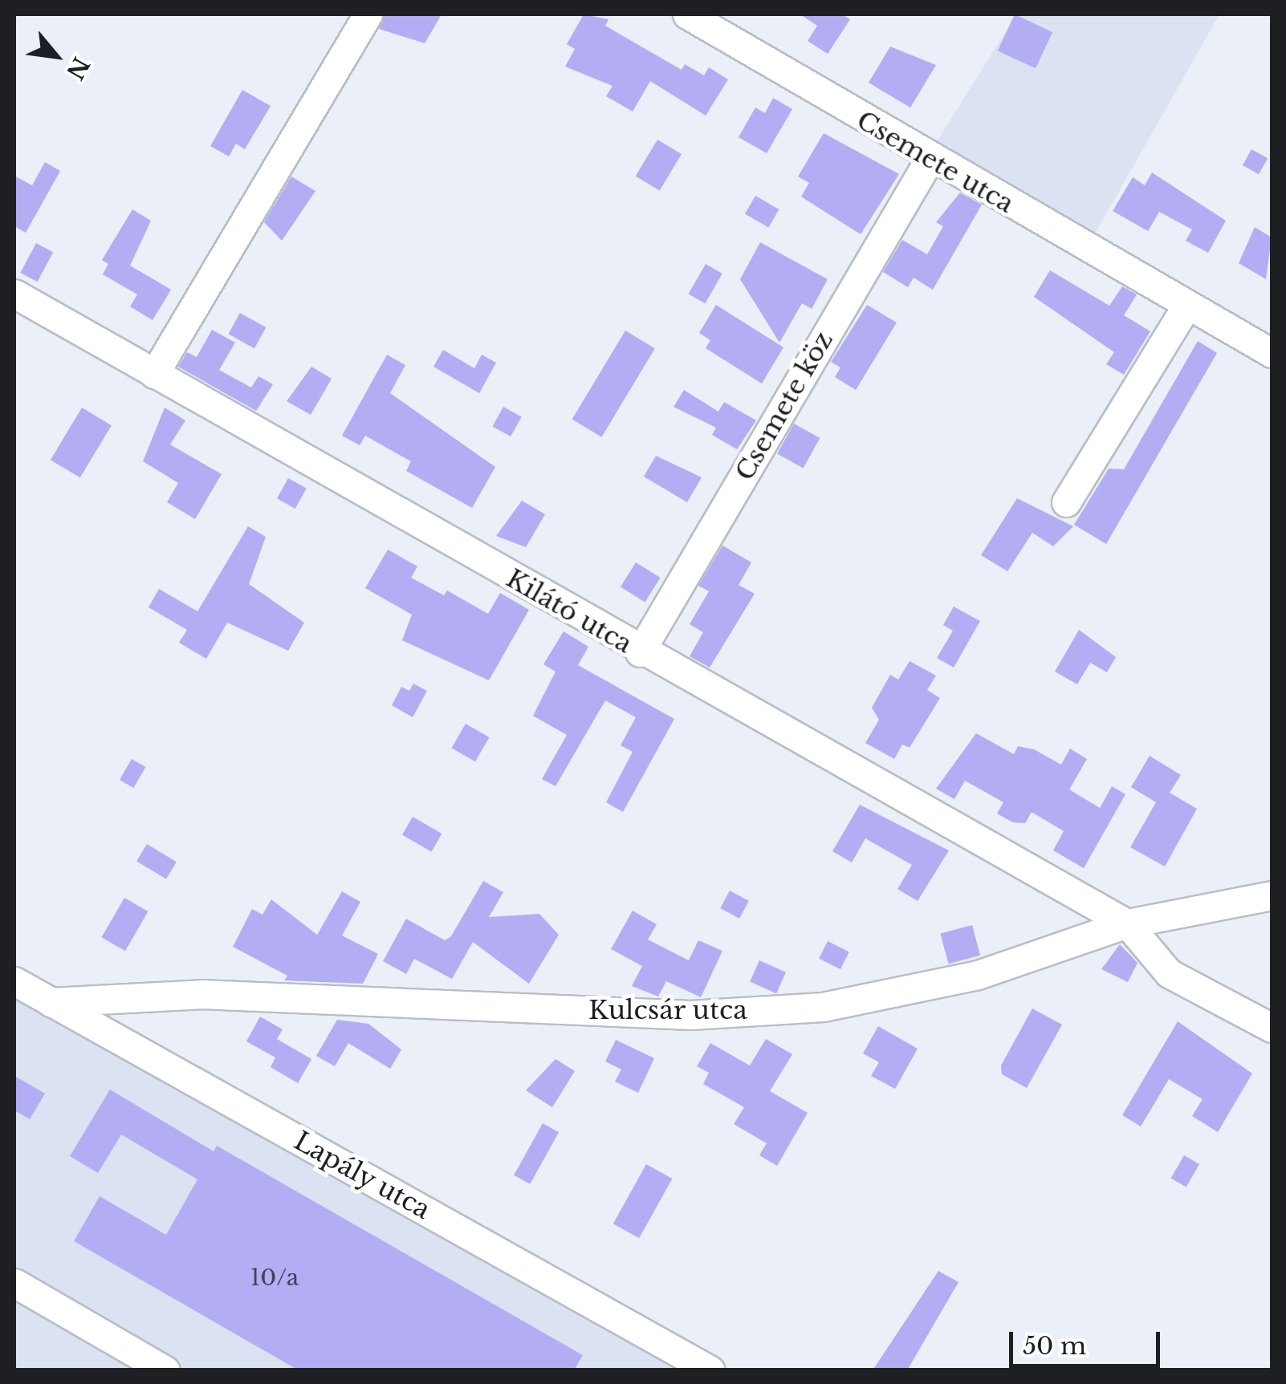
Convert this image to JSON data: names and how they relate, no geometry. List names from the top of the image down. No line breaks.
{"streets":{"street":["Csemete utca","Csemete köz","Kilátó utca","Kulcsár utca","Lapály utca"]},"crossings":[["Csemete utca","Csemete köz"],["Csemete köz","Kilátó utca"],["Kilátó utca","Kulcsár utca"],["Kulcsár utca","Lapály utca"]],"house_numbers":["10/a"],"scale_bar":"50 m","north":"bottom right"}
